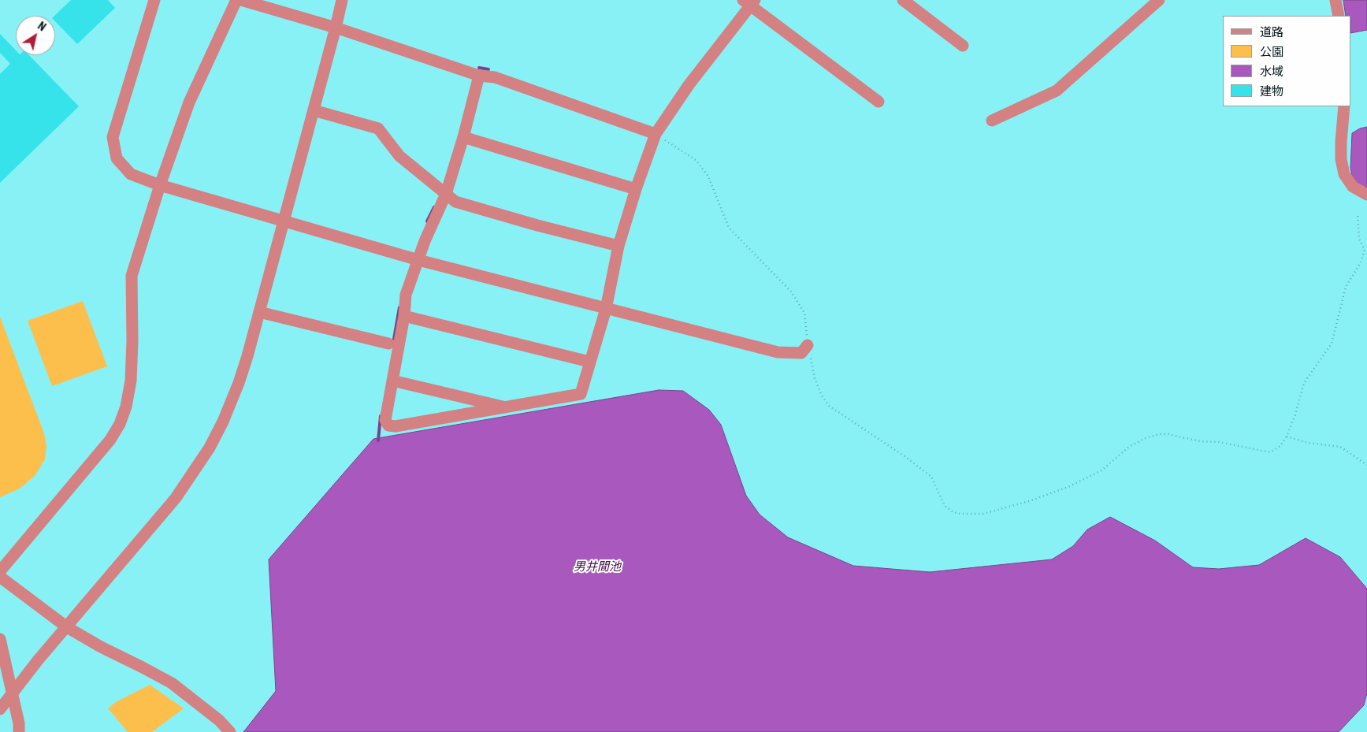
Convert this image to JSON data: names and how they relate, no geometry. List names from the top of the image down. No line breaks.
{"water":["男井間池"],"legend":["道路","公園","水域","建物"],"north":"top right"}
